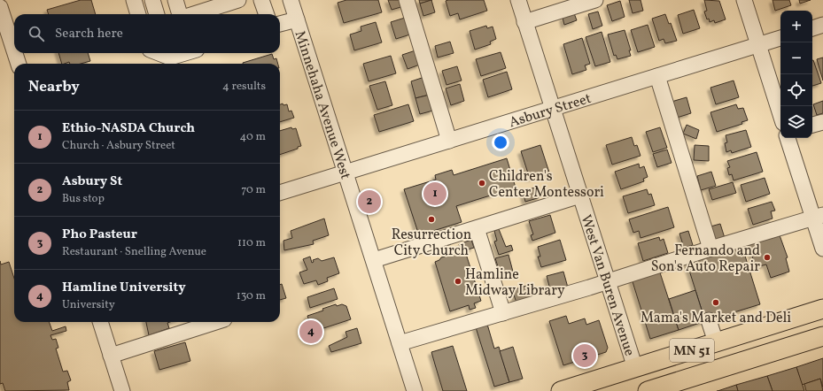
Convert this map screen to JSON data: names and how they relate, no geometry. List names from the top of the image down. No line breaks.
{"streets":{"main road":["MN 51"],"street":["Minnehaha Avenue West","Asbury Street","West Van Buren Avenue"]},"crossings":[["Minnehaha Avenue West","Asbury Street"],["Asbury Street","West Van Buren Avenue"],["West Van Buren Avenue","MN 51"]],"places":["Children's Center Montessori","Resurrection City Church","Fernando and Son's Auto Repair","Hamline Midway Library","Mama's Market and Deli"],"page":{"map_buttons":["+","−"],"search":"Search here","heading":["Nearby","4 results"],"list":[{"mark":"1","name":"Ethio-NASDA Church","note":"Church · Asbury Street","value":"40 m"},{"mark":"2","name":"Asbury St","note":"Bus stop","value":"70 m"},{"mark":"3","name":"Pho Pasteur","note":"Restaurant · Snelling Avenue","value":"110 m"},{"mark":"4","name":"Hamline University","note":"University","value":"130 m"}],"pins":["1","2","4","3"]}}
